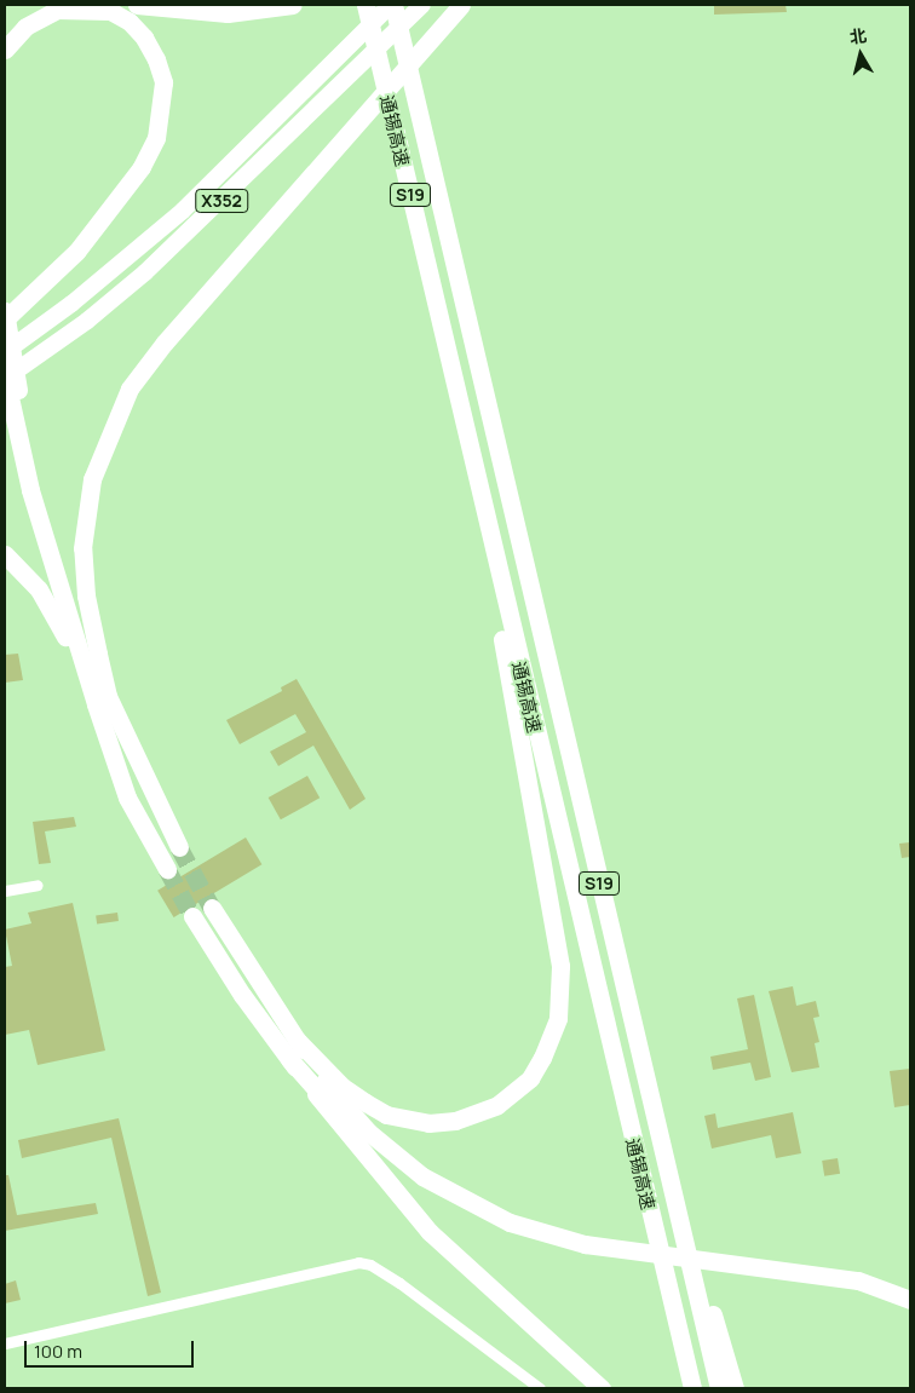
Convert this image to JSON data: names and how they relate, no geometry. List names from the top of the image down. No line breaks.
{"streets":{"highway":["通锡高速","S19"],"main road":["X352"]},"crossings":[["通锡高速","X352"]],"scale_bar":"100 m","north":"top"}
